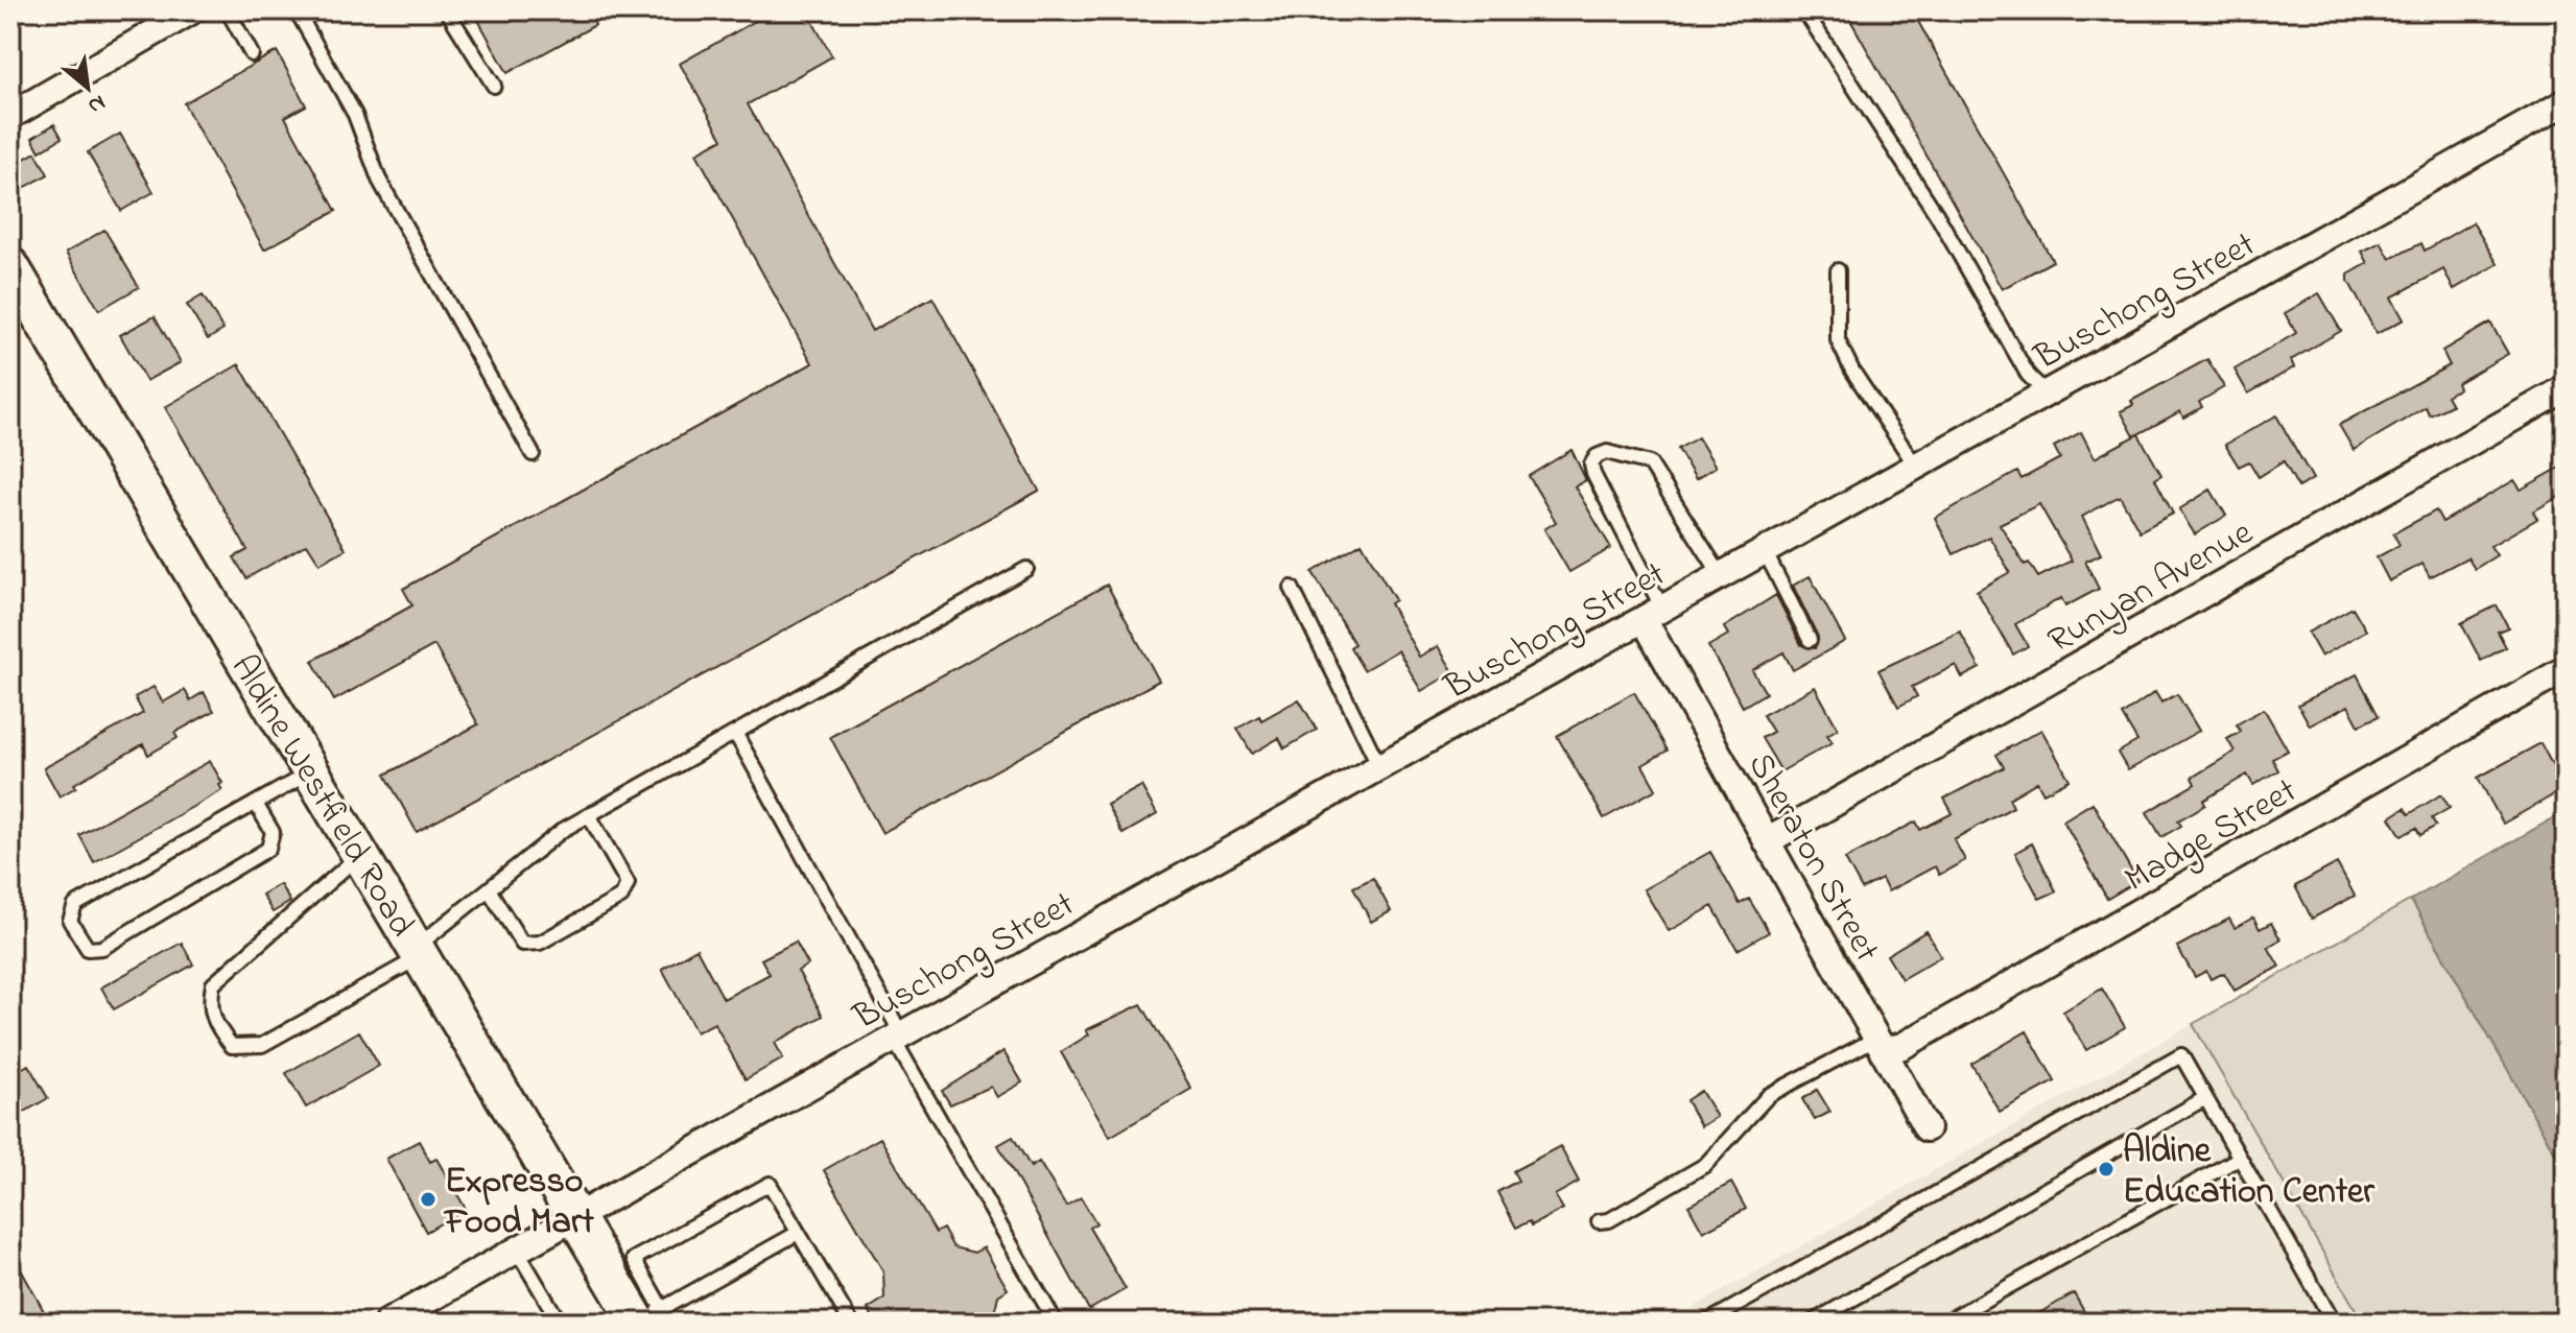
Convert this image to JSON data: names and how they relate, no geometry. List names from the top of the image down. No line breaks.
{"streets":{"main road":["Aldine Westfield Road"],"street":["Buschong Street","Runyan Avenue","Madge Street","Sheraton Street"]},"crossings":[["Buschong Street","Aldine Westfield Road"],["Buschong Street","Sheraton Street"],["Runyan Avenue","Sheraton Street"],["Madge Street","Sheraton Street"]],"places":["Aldine Education Center","Expresso Food Mart"],"north":"bottom right"}
